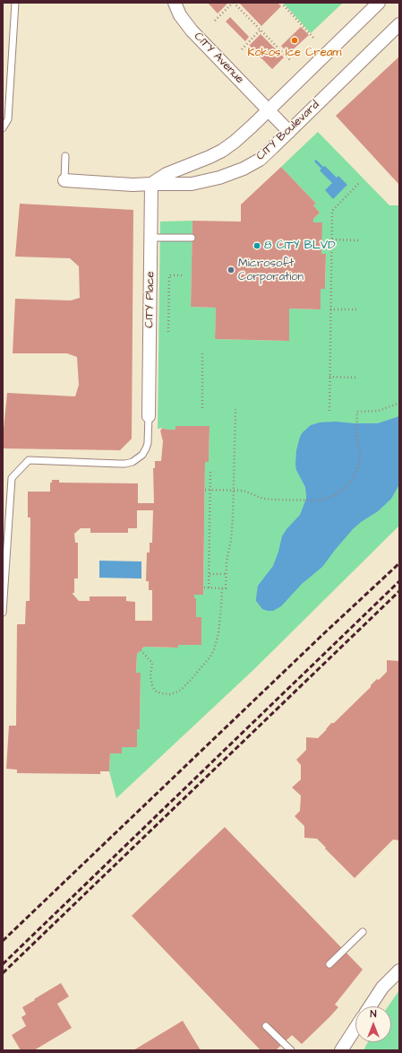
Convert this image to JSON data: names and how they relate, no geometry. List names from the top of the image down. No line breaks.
{"streets":{"street":["C1TY Avenue","C1TY Boulevard","C1TY Place"]},"crossings":[["C1TY Avenue","C1TY Boulevard"],["C1TY Boulevard","C1TY Place"]],"places":["Kokos Ice Cream","8 C1TY BLVD","Microsoft Corporation"],"north":"top"}
